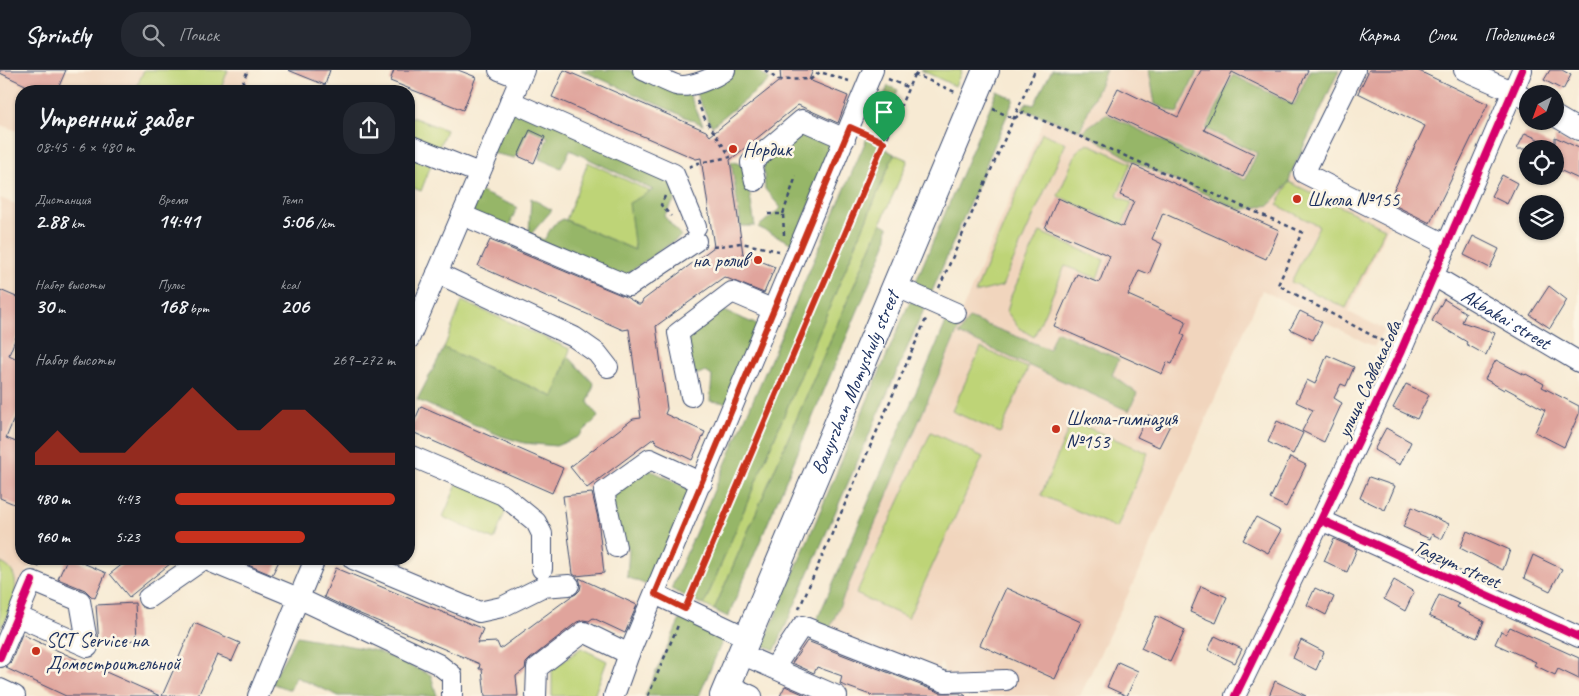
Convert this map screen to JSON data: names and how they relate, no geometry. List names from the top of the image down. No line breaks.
{"streets":{"main road":["Bauyrzhan Momyshuly street"],"street":["Akbakai street","улица Садвакасова","Tagzym street"]},"crossings":[["Akbakai street","улица Садвакасова"],["улица Садвакасова","Tagzym street"]],"places":["Нордик","Школа №155","на ролив","Школа-гимназия №153","SCT Service на Домостроительной"],"north":"bottom left","page":{"header":"Sprintly","search":"Поиск","nav":["Карта","Слои","Поделиться"],"heading":["Утренний забег","08:45 · 6 × 480 m"],"stats":[["Дистанция","2.88 km"],["Время","14:41"],["Темп","5:06 /km"],["Набор высоты","30 m"],["Пульс","168 bpm"],["kcal","206"]],"chart":["Набор высоты","269–272 m"],"list":[{"name":"480 m","note":"4:43"},{"name":"960 m","note":"5:23"}]}}
